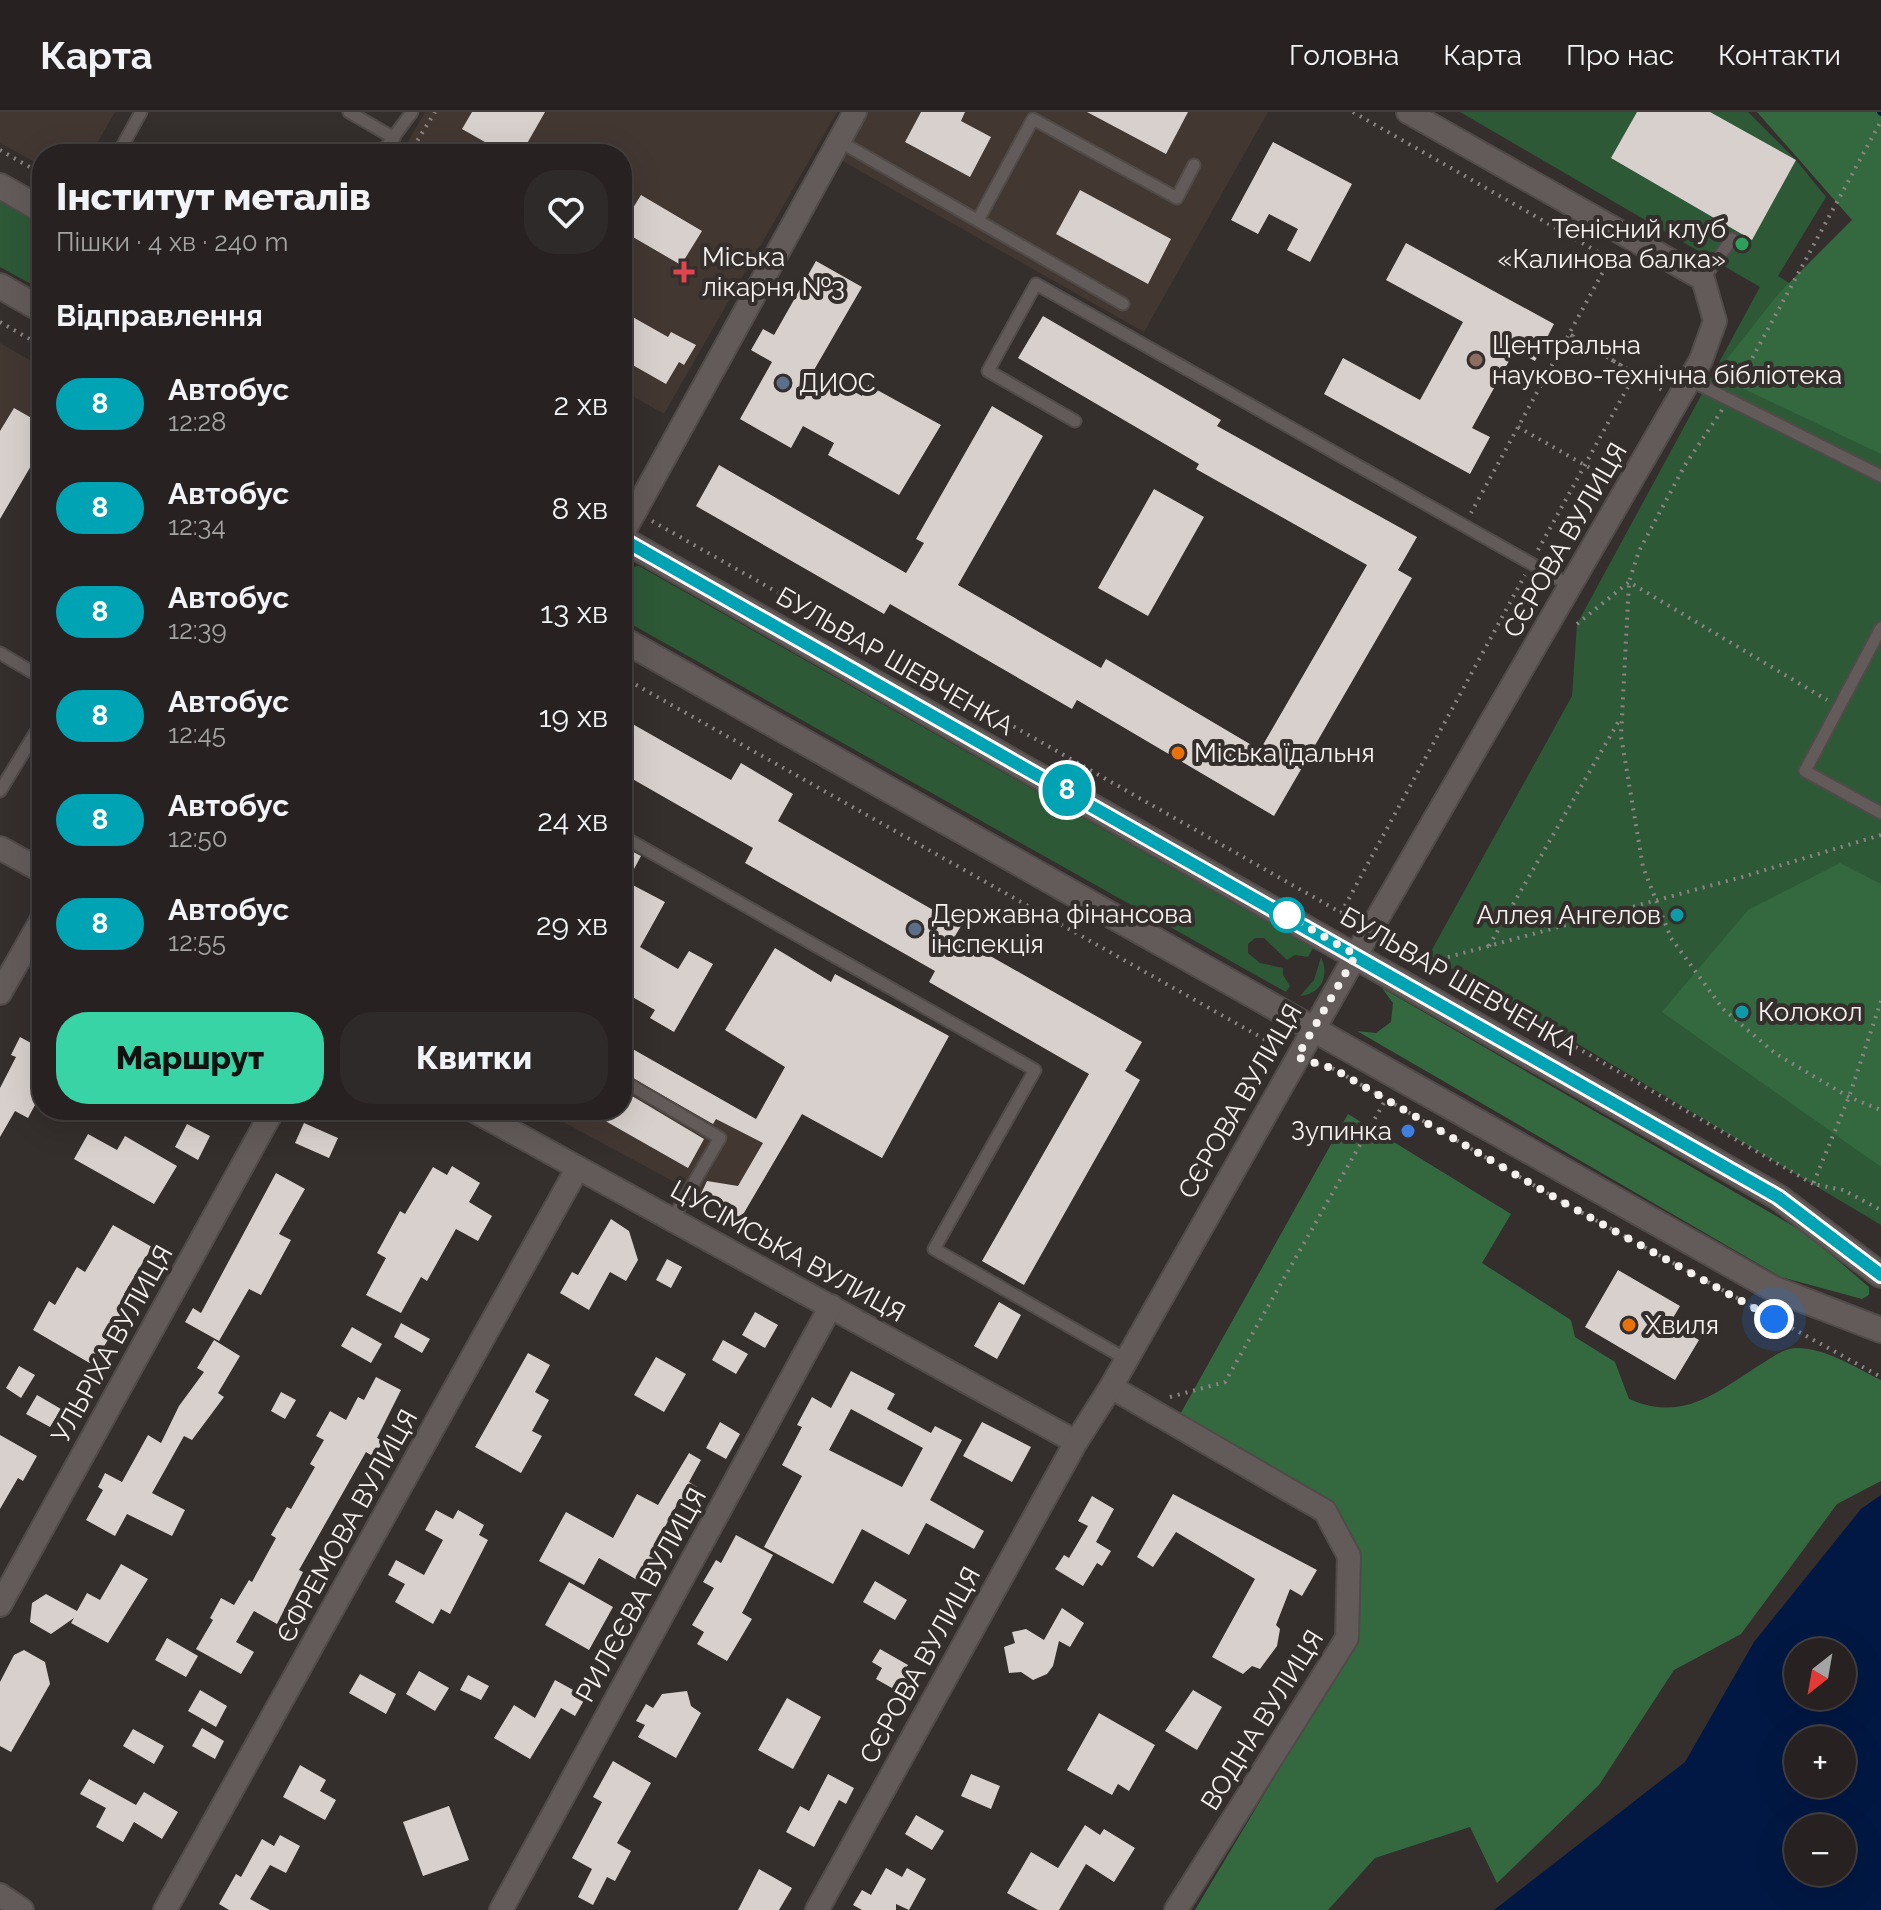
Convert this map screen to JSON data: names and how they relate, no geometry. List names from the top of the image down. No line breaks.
{"streets":{"main road":["БУЛЬВАР ШЕВЧЕНКА"],"street":["СЄРОВА ВУЛИЦЯ","ЦУСІМСЬКА ВУЛИЦЯ","УЛЬРІХА ВУЛИЦЯ","ЄФРЕМОВА ВУЛИЦЯ","РИЛЄЄВА ВУЛИЦЯ","ВОДНА ВУЛИЦЯ"]},"crossings":[["СЄРОВА ВУЛИЦЯ","БУЛЬВАР ШЕВЧЕНКА"],["СЄРОВА ВУЛИЦЯ","ЦУСІМСЬКА ВУЛИЦЯ"],["СЄРОВА ВУЛИЦЯ","ВОДНА ВУЛИЦЯ"],["ЦУСІМСЬКА ВУЛИЦЯ","ЄФРЕМОВА ВУЛИЦЯ"],["ЦУСІМСЬКА ВУЛИЦЯ","РИЛЄЄВА ВУЛИЦЯ"]],"places":{"other":["Тенісний клуб «Калинова балка»","Центральна науково-технічна бібліотека","ДИОС","Міська їдальня","Аллея Ангелов","Державна фінансова інспекція","Колокол","Зупинка","Хвиля"],"health":["Міська лікарня №3"]},"lines":["bus line 8"],"north":"bottom left","page":{"header":"Карта","nav":["Головна","Карта","Про нас","Контакти"],"on_map":"8","heading":[["Інститут металів","Пішки · 4 хв · 240 m"],"Відправлення"],"list":[{"mark":"8","name":"Автобус","note":"12:28","value":"2 хв"},{"mark":"8","name":"Автобус","note":"12:34","value":"8 хв"},{"mark":"8","name":"Автобус","note":"12:39","value":"13 хв"},{"mark":"8","name":"Автобус","note":"12:45","value":"19 хв"},{"mark":"8","name":"Автобус","note":"12:50","value":"24 хв"},{"mark":"8","name":"Автобус","note":"12:55","value":"29 хв"}],"buttons":["Маршрут","Квитки"],"map_buttons":["+","−"]}}
